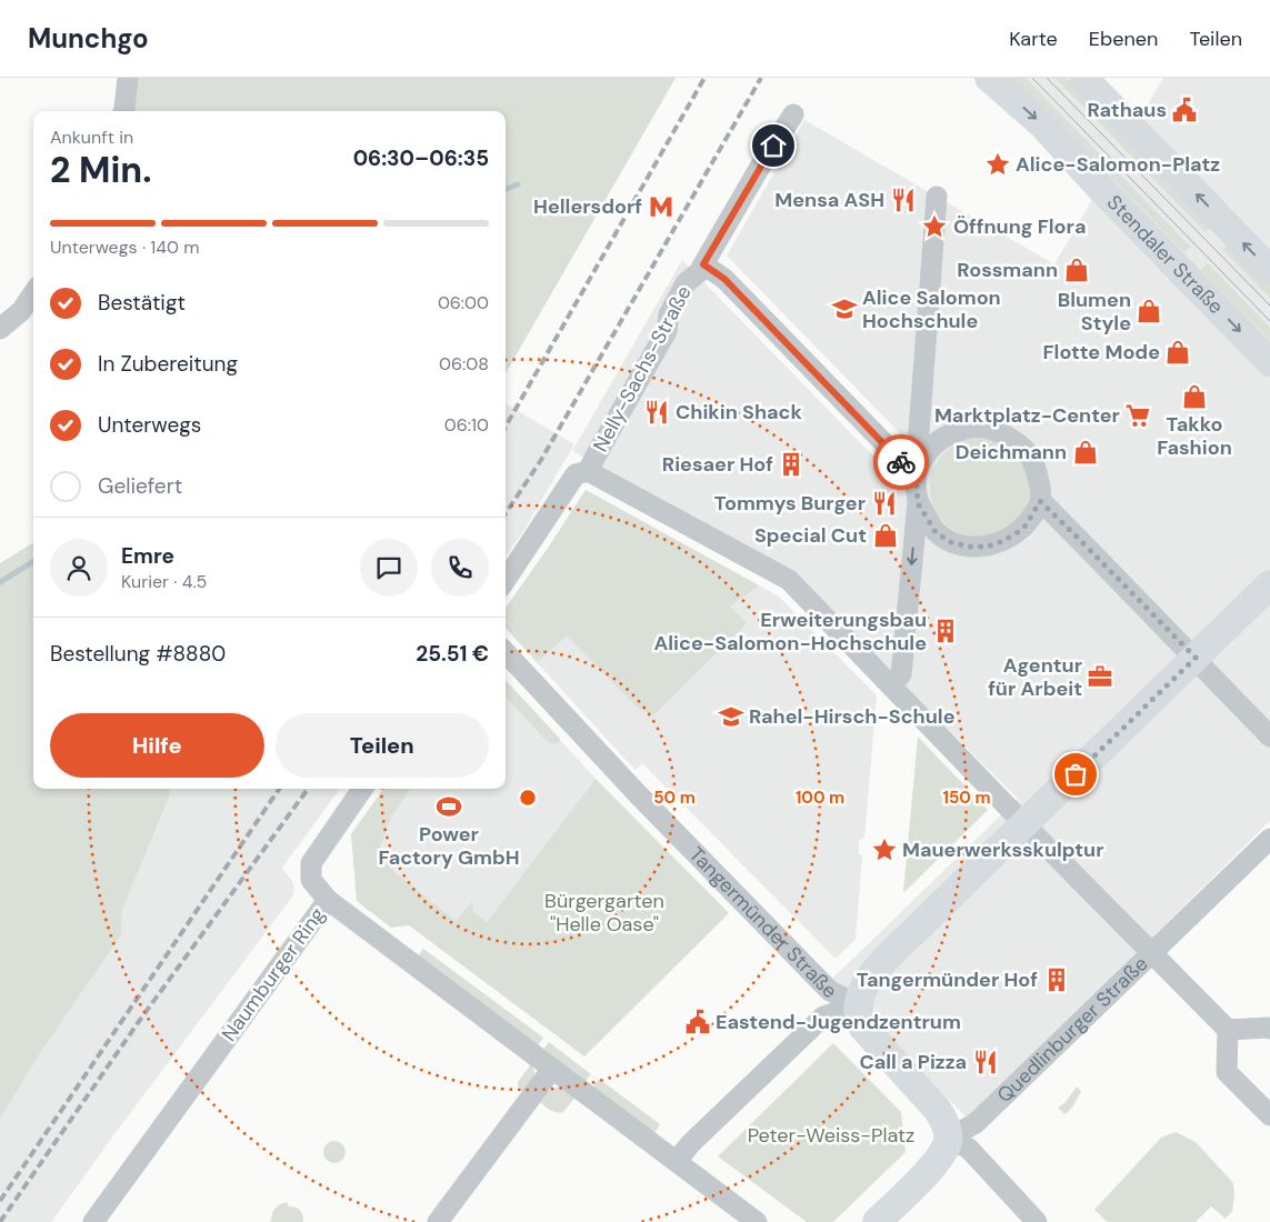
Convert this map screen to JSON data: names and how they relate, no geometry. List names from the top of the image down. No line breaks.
{"streets":{"street":["Stendaler Straße","Nelly-Sachs-Straße","Tangermünder Straße","Naumburger Ring","Quedlinburger Straße"]},"crossings":[["Tangermünder Straße","Quedlinburger Straße"]],"parks":["Bürgergarten \"Helle Oase\"","Peter-Weiss-Platz"],"places":{"public building":["Rathaus","Eastend-Jugendzentrum"],"place":["Alice-Salomon-Platz","Öffnung Flora","Mauerwerksskulptur"],"restaurant":["Mensa ASH","Chikin Shack","Tommys Burger","Call a Pizza"],"metro station":["Hellersdorf"],"shop":["Rossmann","Blumen Style","Flotte Mode","Takko Fashion","Deichmann","Special Cut"],"school or university":["Alice Salomon Hochschule","Rahel-Hirsch-Schule"],"supermarket":["Marktplatz-Center"],"building":["Riesaer Hof","Erweiterungsbau Alice-Salomon-Hochschule","Tangermünder Hof"],"office":["Agentur für Arbeit"],"sports":["Power Factory GmbH"]},"page":{"header":"Munchgo","nav":["Karte","Ebenen","Teilen"],"heading":["2 Min.","Ankunft in","06:30–06:35"],"panel":["Emre","Kurier · 4.5","Bestellung #8880","25.51 €"],"bar":"Unterwegs · 140 m","list":[["Bestätigt","06:00"],["In Zubereitung","06:08"],["Unterwegs","06:10"],"Geliefert"],"buttons":["Hilfe","Teilen"]},"rings":["50 m","100 m","150 m"]}
